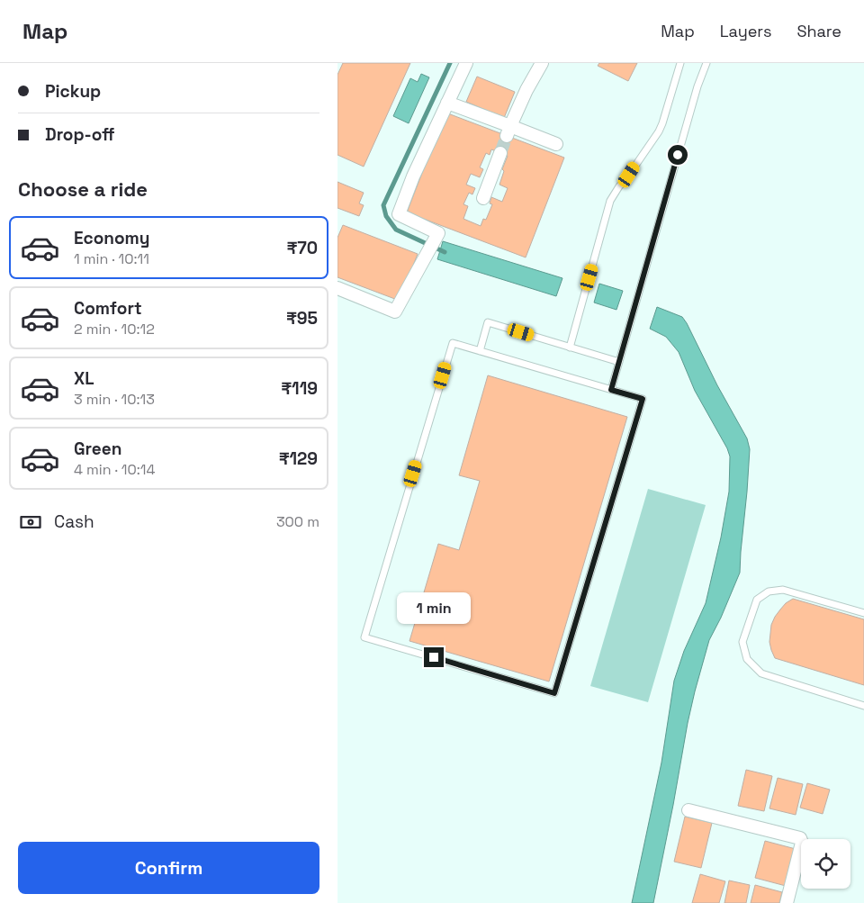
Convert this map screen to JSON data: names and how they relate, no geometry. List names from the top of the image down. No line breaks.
{"page":{"header":"Map","nav":["Map","Layers","Share"],"banner":["Pickup","Drop-off"],"heading":"Choose a ride","list":[{"name":"Economy","note":"1 min · 10:11","value":"₹70"},{"name":"Comfort","note":"2 min · 10:12","value":"₹95"},{"name":"XL","note":"3 min · 10:13","value":"₹119"},{"name":"Green","note":"4 min · 10:14","value":"₹129"}],"pay":["Cash","300 m"],"bubble":"1 min","buttons":"Confirm"}}
